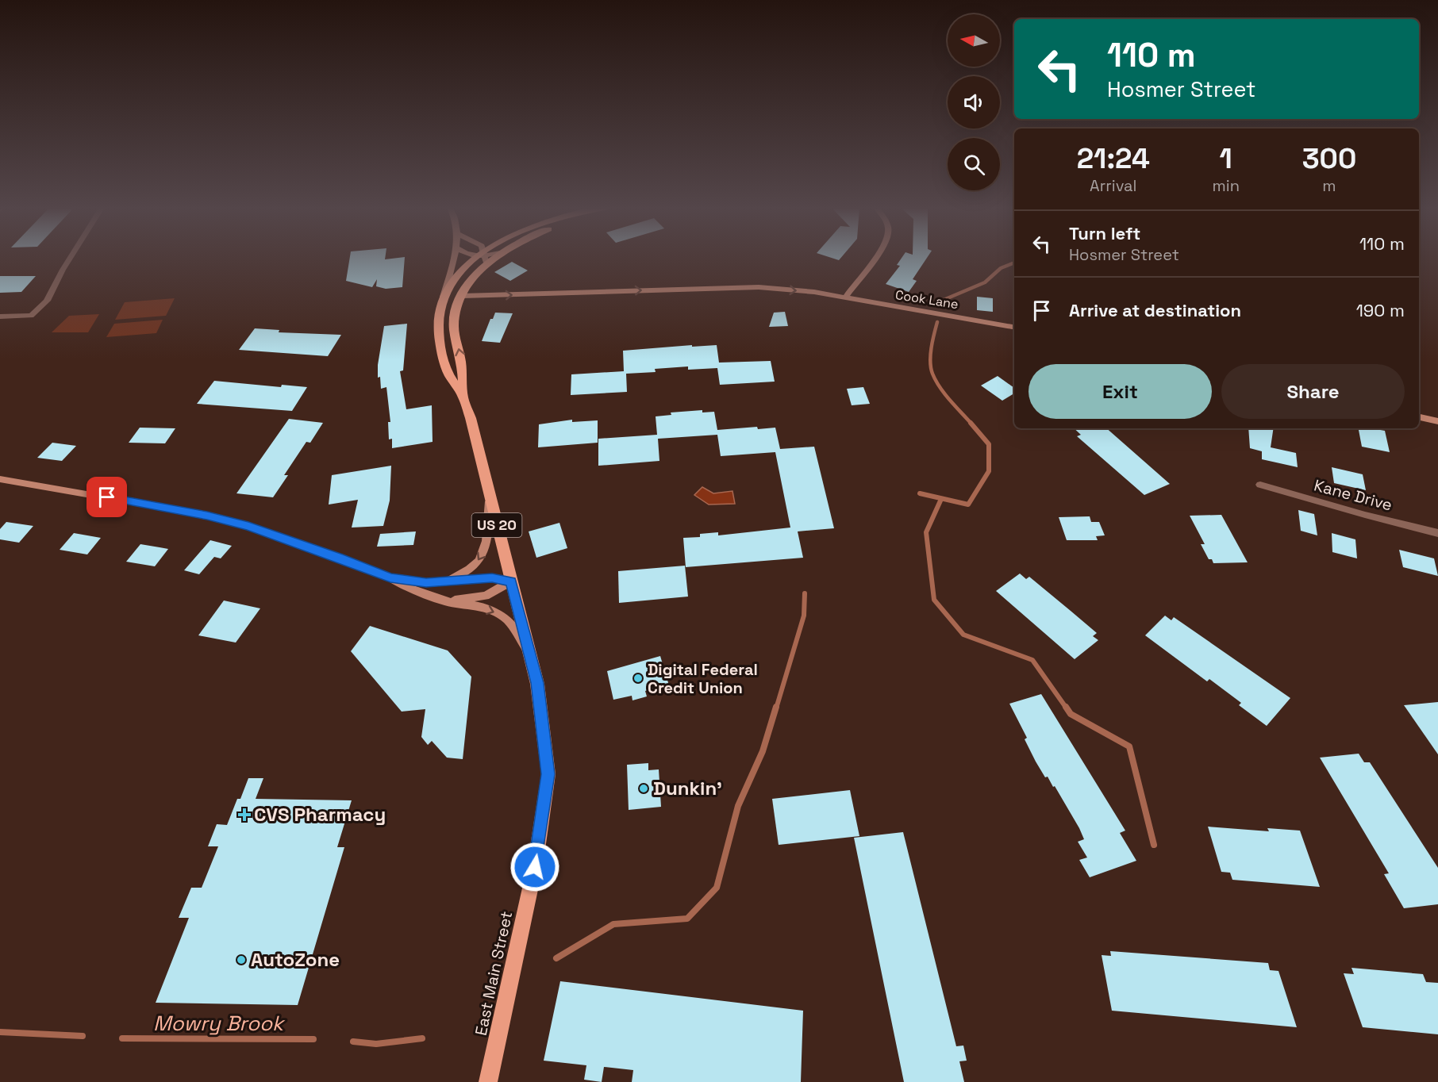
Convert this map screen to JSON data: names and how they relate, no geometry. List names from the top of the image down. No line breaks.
{"streets":{"main road":["US 20","East Main Street"],"street":["Cook Lane","Kane Drive"]},"crossings":[["Cook Lane","US 20"],["Cook Lane","East Main Street"],["US 20","East Main Street"]],"one_way":["Cook Lane"],"water":["Mowry Brook"],"places":{"other":["Digital Federal Credit Union","Dunkin'","AutoZone"],"health":["CVS Pharmacy"]},"north":"left","page":{"turn":["110 m","Hosmer Street"],"eta":["21:24","Arrival","1","min","300","m"],"list":[{"name":"Turn left","note":"Hosmer Street","value":"110 m"},{"name":"Arrive at destination","value":"190 m"}],"buttons":["Exit","Share"]}}
